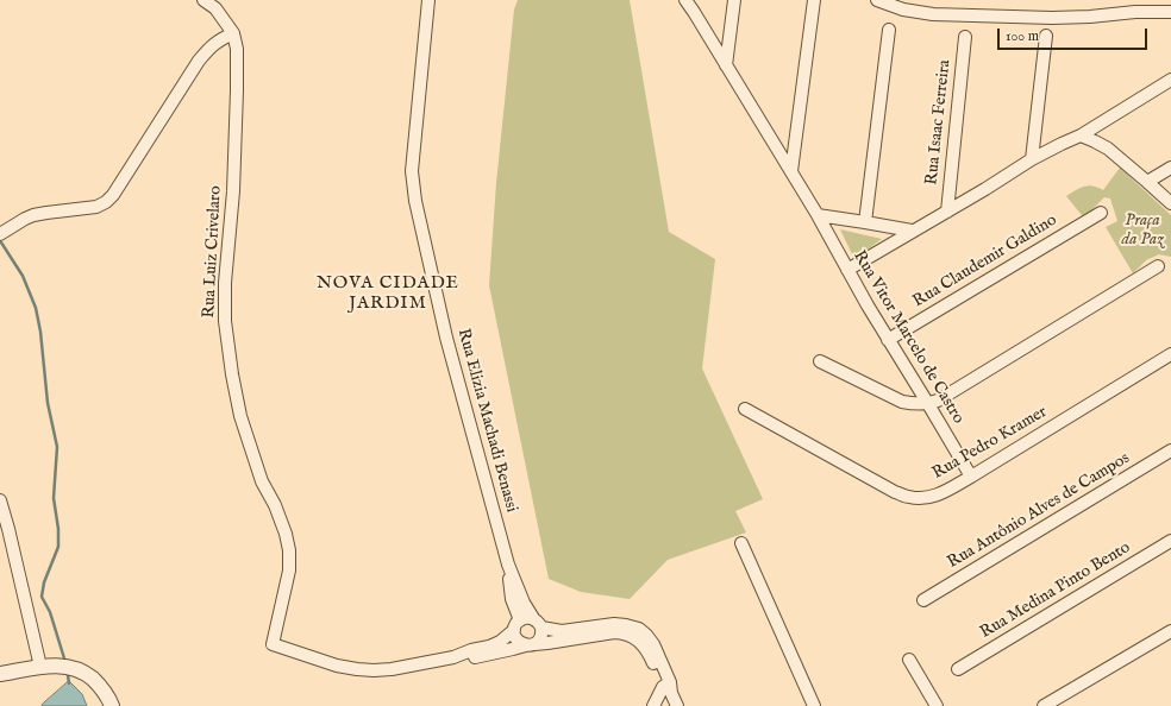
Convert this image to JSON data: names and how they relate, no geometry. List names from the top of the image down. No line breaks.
{"streets":{"street":["Rua Isaac Ferreira","Rua Luiz Crivelaro","Rua Claudemir Galdino","Rua Vitor Marcelo de Castro","Rua Elizia Machadi Benassi","Rua Pedro Kramer","Rua Antônio Alves de Campos","Rua Medina Pinto Bento"]},"crossings":[["Rua Claudemir Galdino","Rua Vitor Marcelo de Castro"],["Rua Vitor Marcelo de Castro","Rua Pedro Kramer"]],"districts":["NOVA CIDADE JARDIM"],"parks":["Praça da Paz"],"scale_bar":"100 m"}
